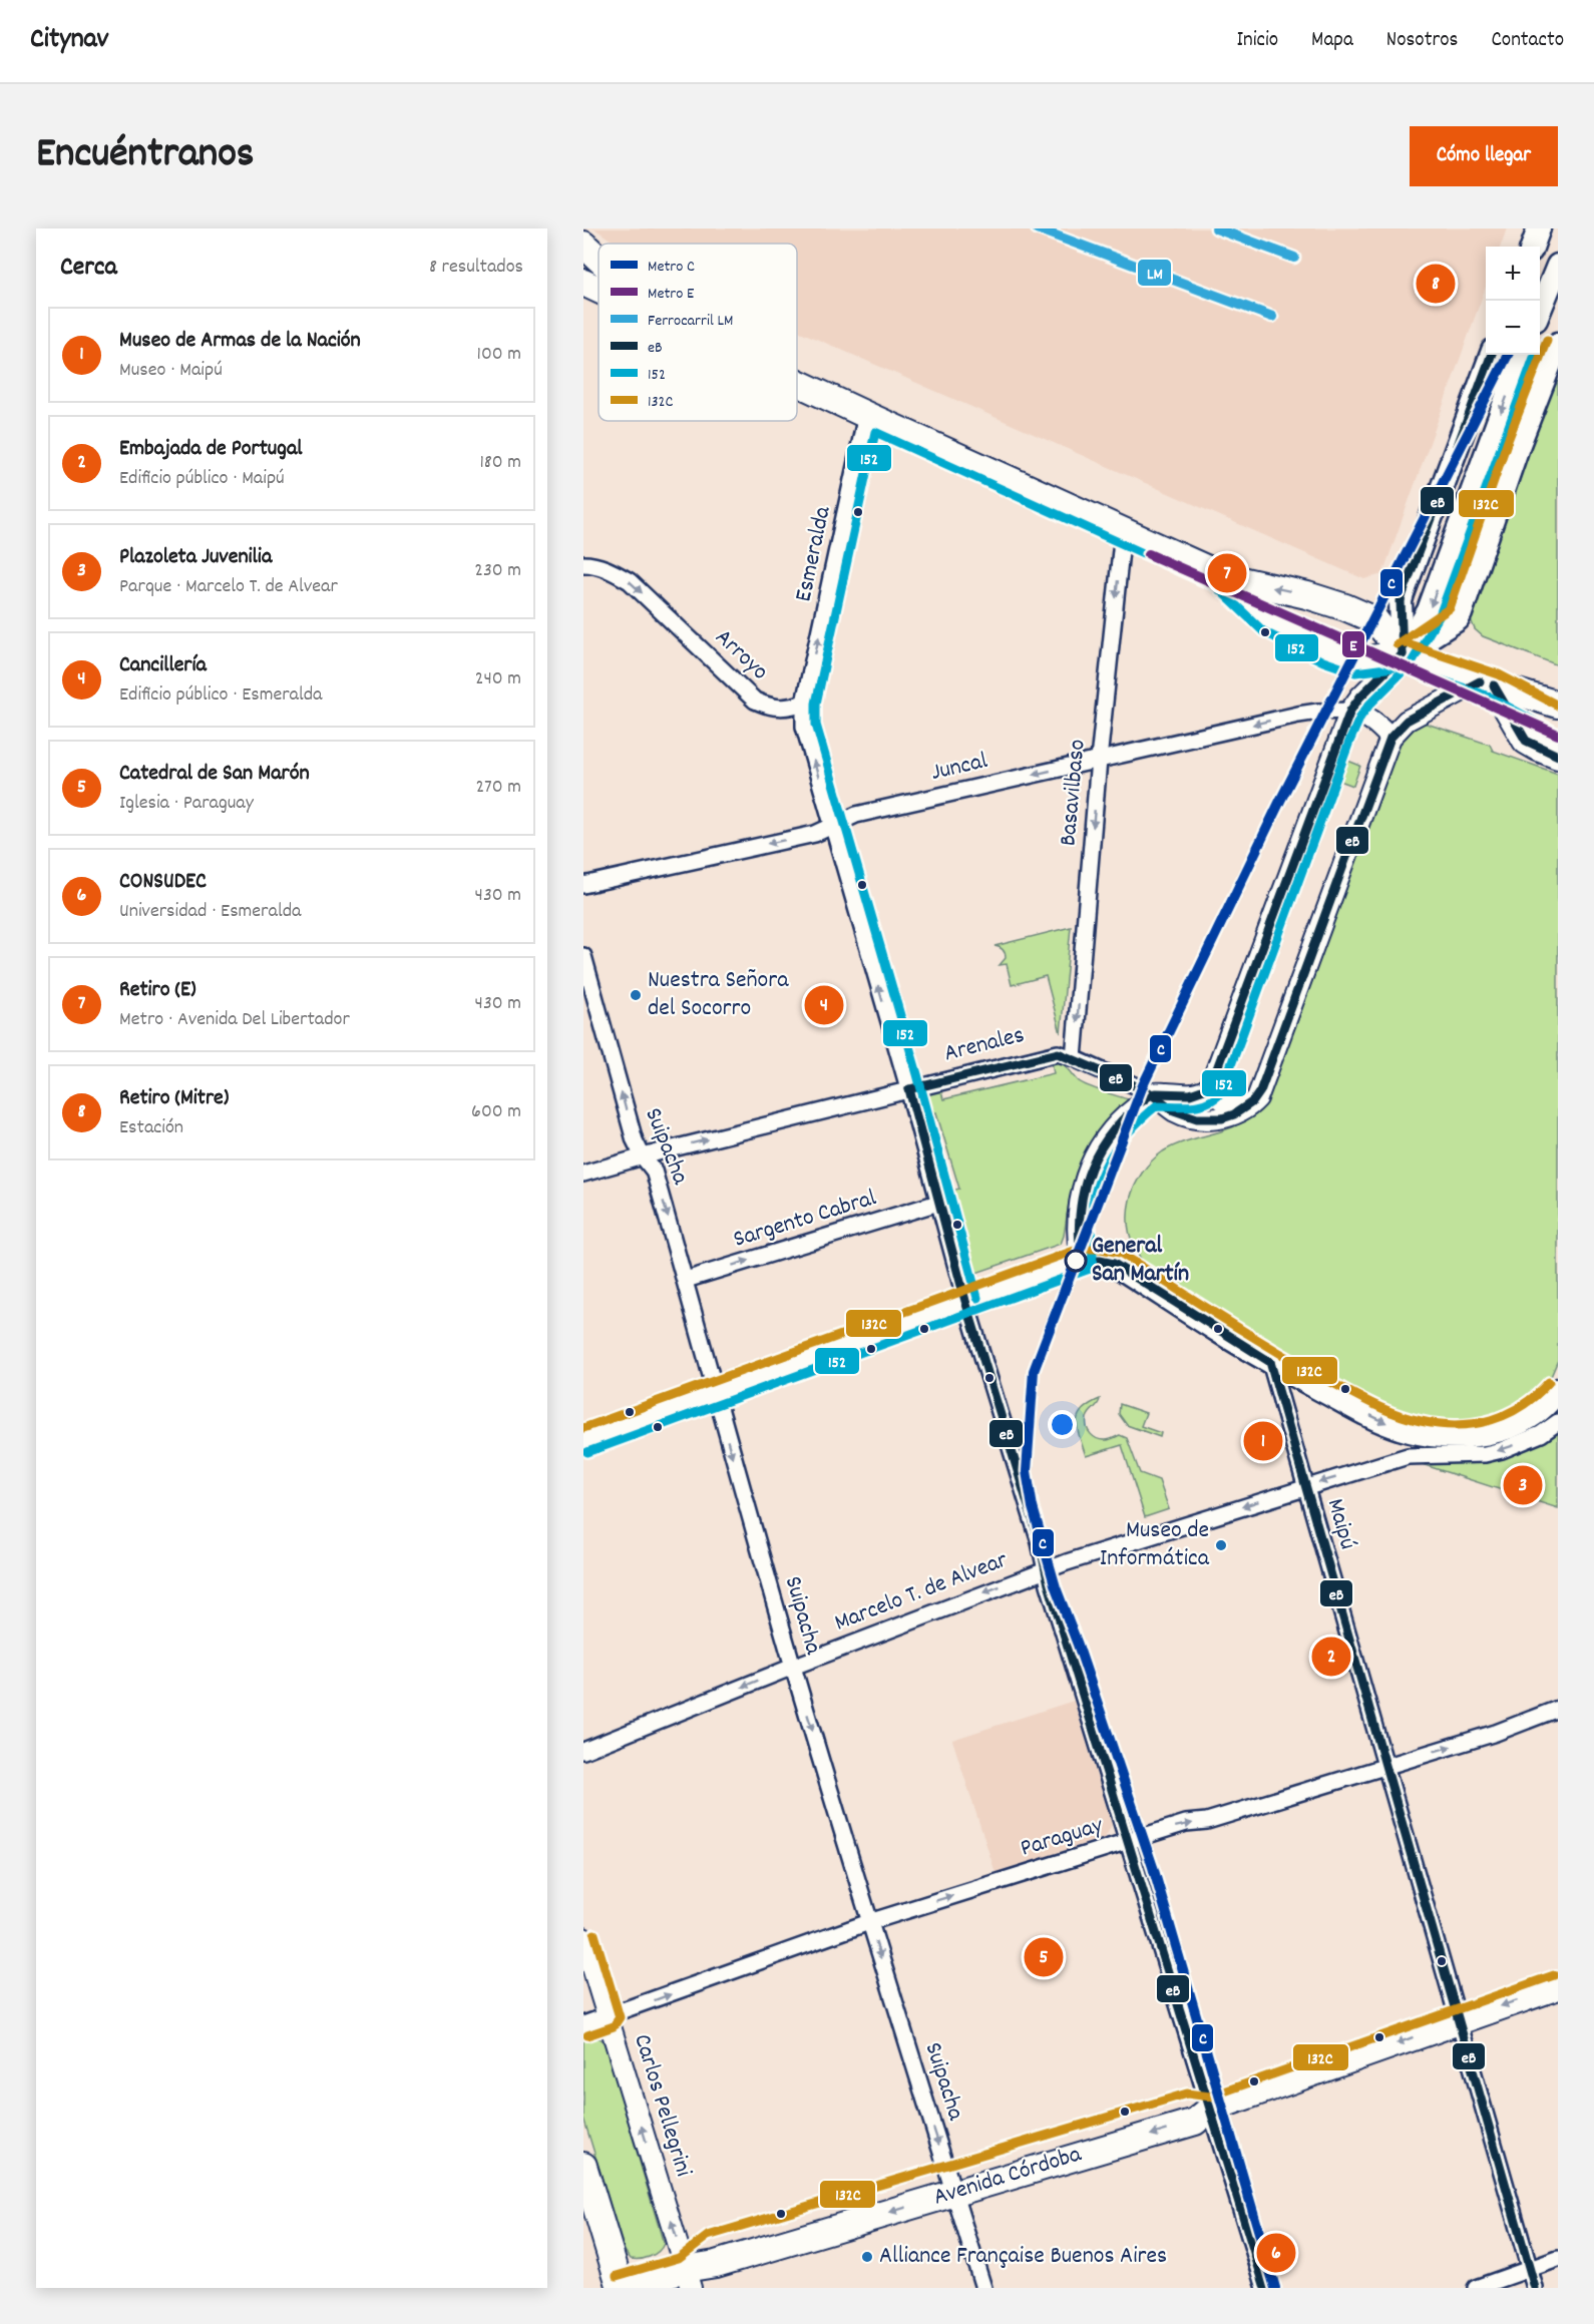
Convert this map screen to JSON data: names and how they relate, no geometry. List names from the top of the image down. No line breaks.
{"streets":{"main road":["Avenida Córdoba"],"street":["Esmeralda","Arroyo","Juncal","Basavilbaso","Arenales","Suipacha","Sargento Cabral","Maipú","Marcelo T. de Alvear","Paraguay","Carlos Pellegrini"]},"crossings":[["Esmeralda","Arroyo"],["Juncal","Basavilbaso"],["Basavilbaso","Arenales"],["Arenales","Suipacha"],["Suipacha","Sargento Cabral"],["Suipacha","Marcelo T. de Alvear"],["Suipacha","Paraguay"],["Suipacha","Avenida Córdoba"],["Maipú","Marcelo T. de Alvear"],["Maipú","Paraguay"],["Maipú","Avenida Córdoba"],["Paraguay","Carlos Pellegrini"],["Carlos Pellegrini","Avenida Córdoba"]],"one_way":["Esmeralda","Arroyo","Juncal","Basavilbaso","Arenales","Sargento Cabral","Marcelo T. de Alvear","Paraguay","Carlos Pellegrini","Avenida Córdoba"],"places":["Nuestra Señora del Socorro","General San Martín","Museo de Informática","Alliance Française Buenos Aires"],"lines":["rail line LM","transit line 132C","metro line C","transit line eB","transit line 152","metro line E"],"legend":["Metro C","Metro E","Ferrocarril LM","eB","152","132C"],"page":{"header":"Citynav","nav":["Inicio","Mapa","Nosotros","Contacto"],"title":"Encuéntranos","buttons":"Cómo llegar","heading":["Cerca","8 resultados"],"map_buttons":["+","−"],"pins":["8","7","4","1","3","2","5","6"],"list":[{"mark":"1","name":"Museo de Armas de la Nación","note":"Museo · Maipú","value":"100 m"},{"mark":"2","name":"Embajada de Portugal","note":"Edificio público · Maipú","value":"180 m"},{"mark":"3","name":"Plazoleta Juvenilia","note":"Parque · Marcelo T. de Alvear","value":"230 m"},{"mark":"4","name":"Cancillería","note":"Edificio público · Esmeralda","value":"240 m"},{"mark":"5","name":"Catedral de San Marón","note":"Iglesia · Paraguay","value":"270 m"},{"mark":"6","name":"CONSUDEC","note":"Universidad · Esmeralda","value":"430 m"},{"mark":"7","name":"Retiro (E)","note":"Metro · Avenida Del Libertador","value":"430 m"},{"mark":"8","name":"Retiro (Mitre)","note":"Estación","value":"600 m"}]}}
